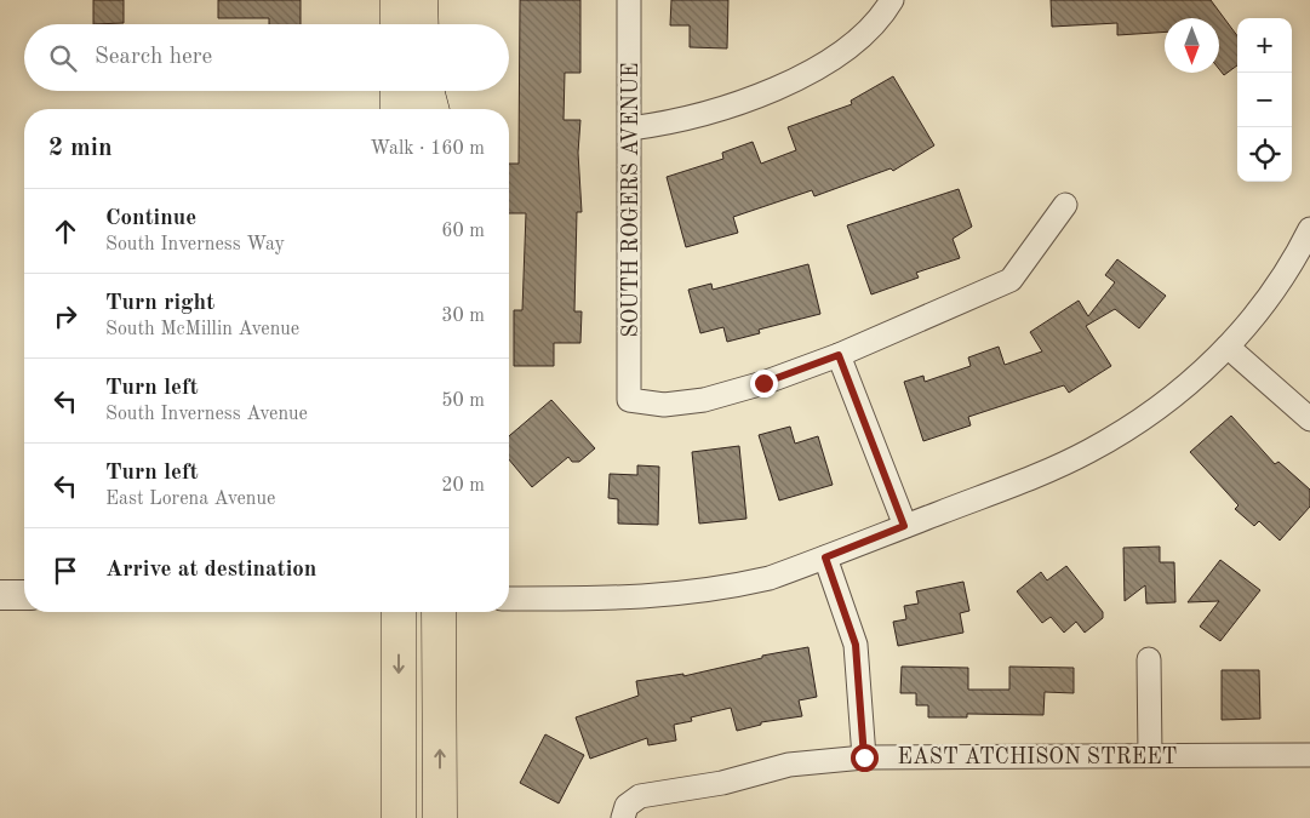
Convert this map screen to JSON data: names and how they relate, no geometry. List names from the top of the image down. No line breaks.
{"streets":{"street":["SOUTH ROGERS AVENUE","EAST ATCHISON STREET"]},"north":"bottom","page":{"map_buttons":["+","−"],"search":"Search here","heading":["2 min","Walk · 160 m"],"list":[["Continue","South Inverness Way","60 m"],["Turn right","South McMillin Avenue","30 m"],["Turn left","South Inverness Avenue","50 m"],["Turn left","East Lorena Avenue","20 m"],"Arrive at destination"]}}
